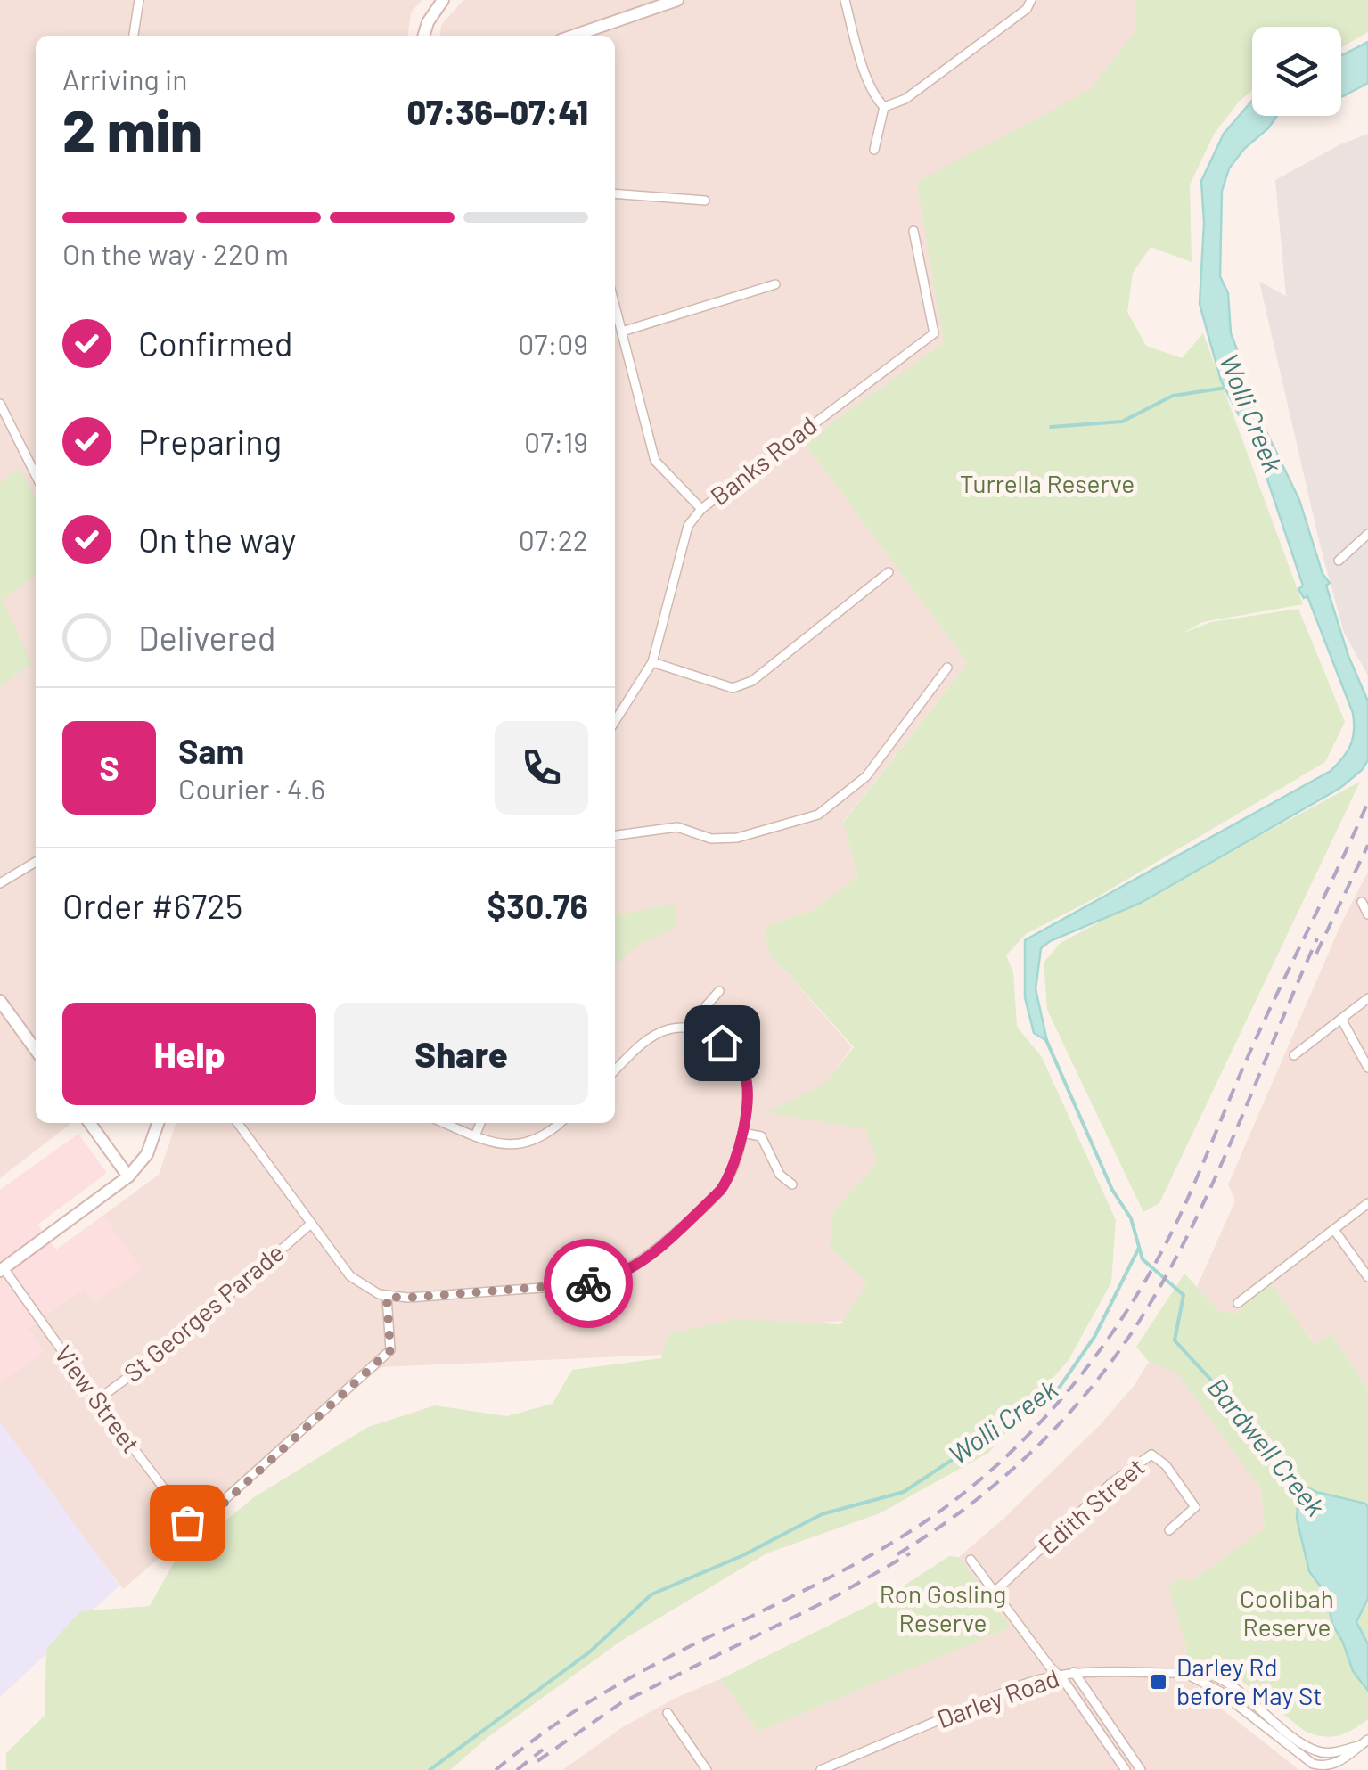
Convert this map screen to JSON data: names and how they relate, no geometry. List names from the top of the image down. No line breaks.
{"streets":{"street":["Banks Road","St Georges Parade","View Street","Edith Street","Darley Road"]},"crossings":[["St Georges Parade","View Street"]],"water":["Wolli Creek","Bardwell Creek"],"parks":["Turrella Reserve","Ron Gosling Reserve","Coolibah Reserve"],"places":{"transit":["Darley Rd before May St"]},"page":{"heading":["2 min","Arriving in","07:36–07:41"],"panel":["Sam","Courier · 4.6","Order #6725","$30.76"],"bar":"On the way · 220 m","list":[["Confirmed","07:09"],["Preparing","07:19"],["On the way","07:22"],"Delivered"],"round":"S","buttons":["Help","Share"]}}
